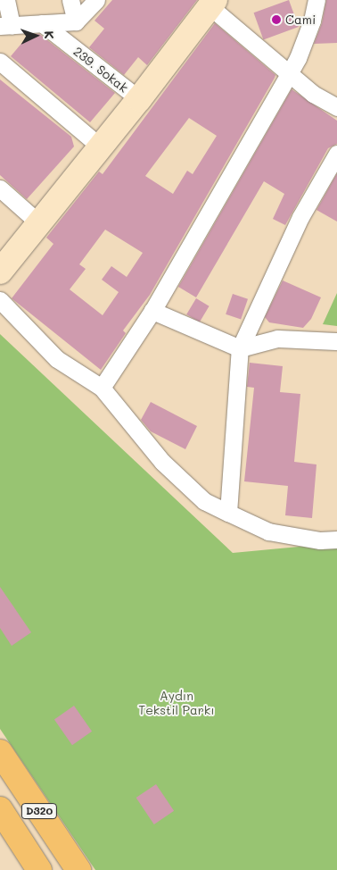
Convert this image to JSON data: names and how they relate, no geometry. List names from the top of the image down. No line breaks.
{"streets":{"highway":["D320"],"street":["239. Sokak"]},"parks":["Aydın Tekstil Parkı"],"places":["Cami"],"north":"right"}
